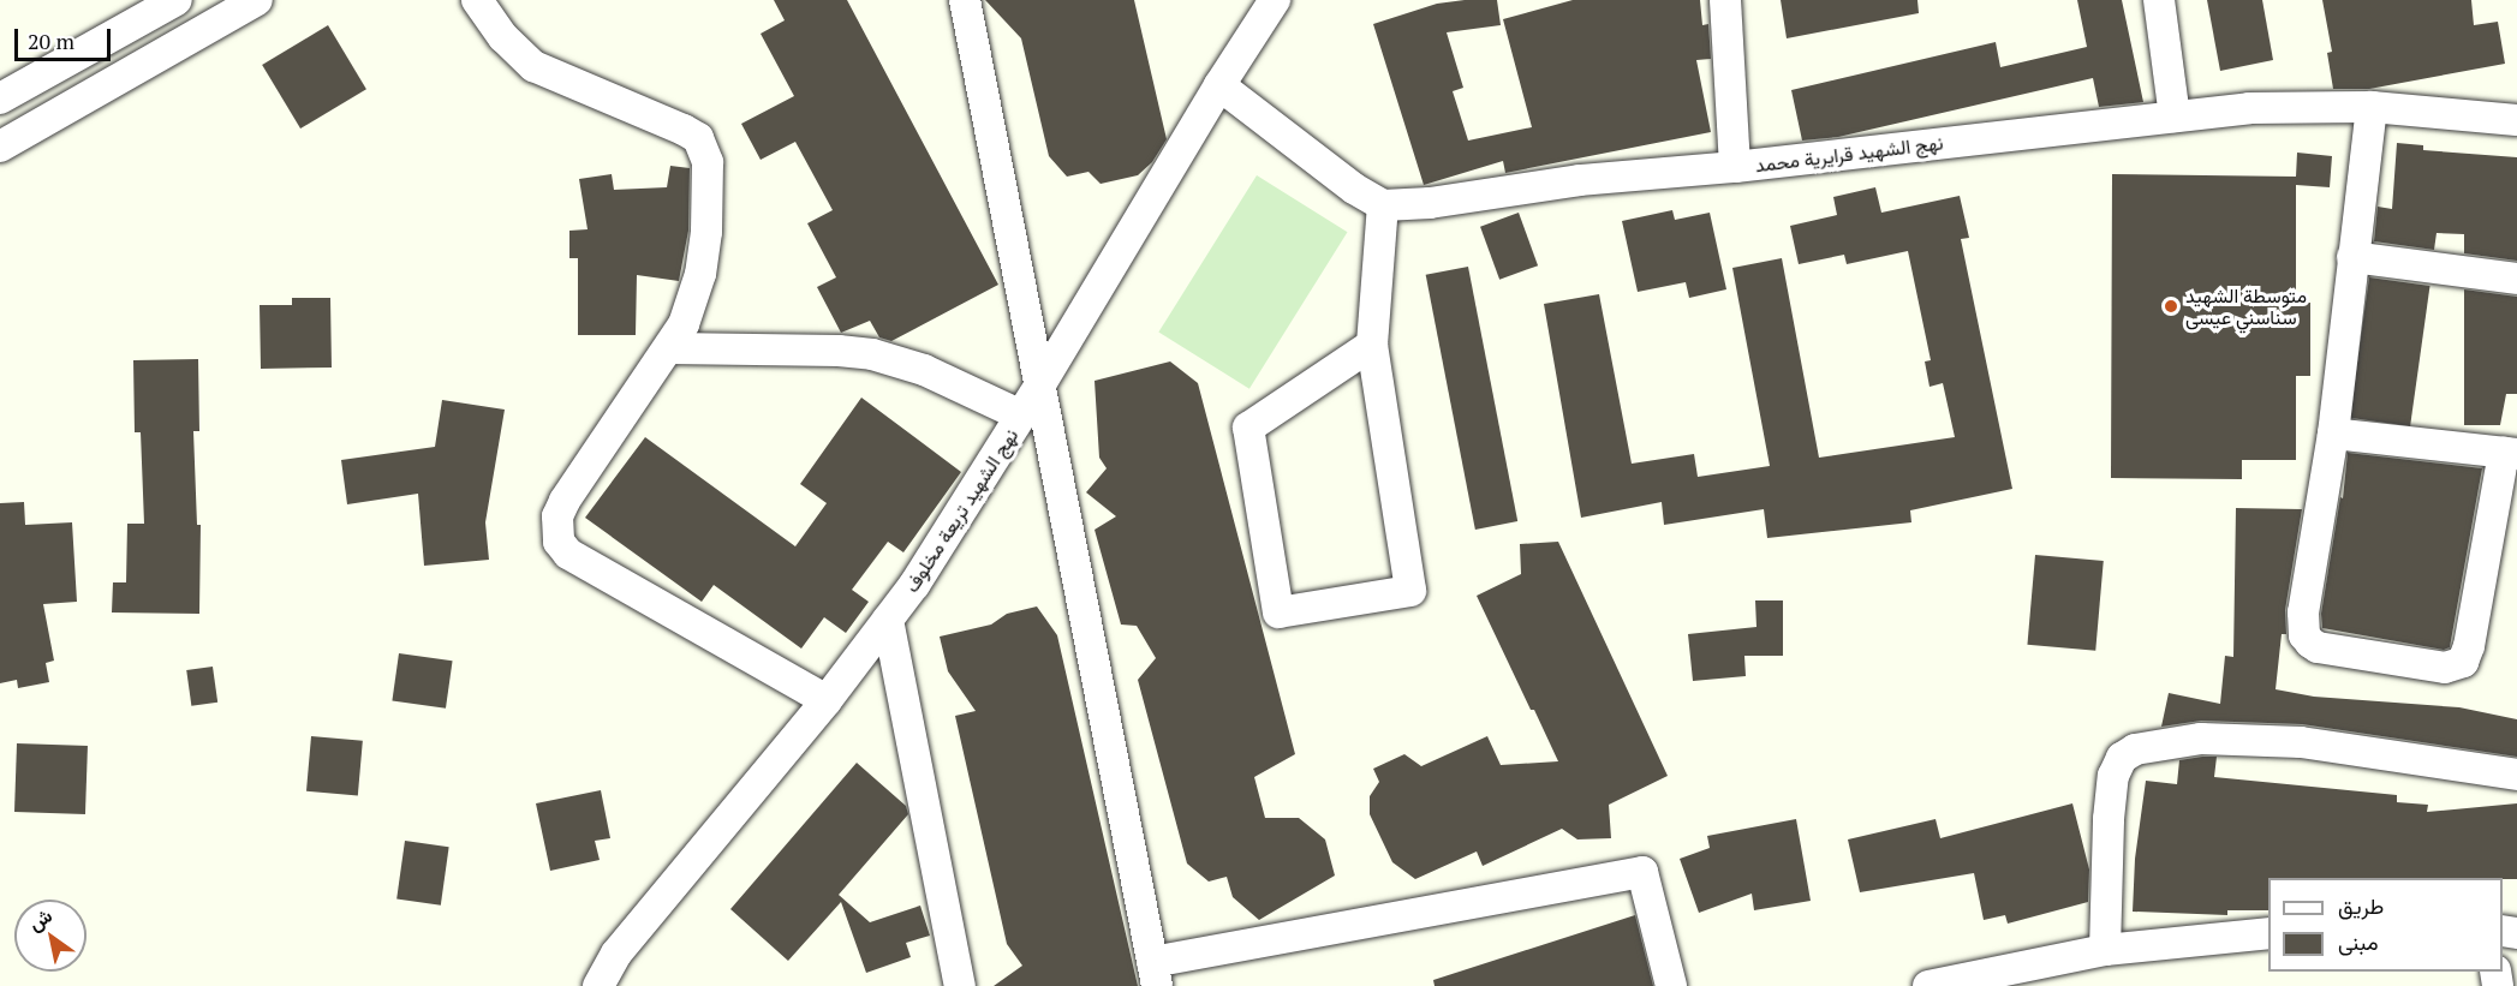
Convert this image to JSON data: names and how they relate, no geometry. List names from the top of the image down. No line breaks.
{"streets":{"street":["نهج الشهيد قرايرية محمد","نهج الشهيد تريعة مخلوف"]},"places":["متوسطة الشهيد سناسني عيسى"],"legend":["طريق","مبنى"],"scale_bar":"20 m","north":"top left"}
